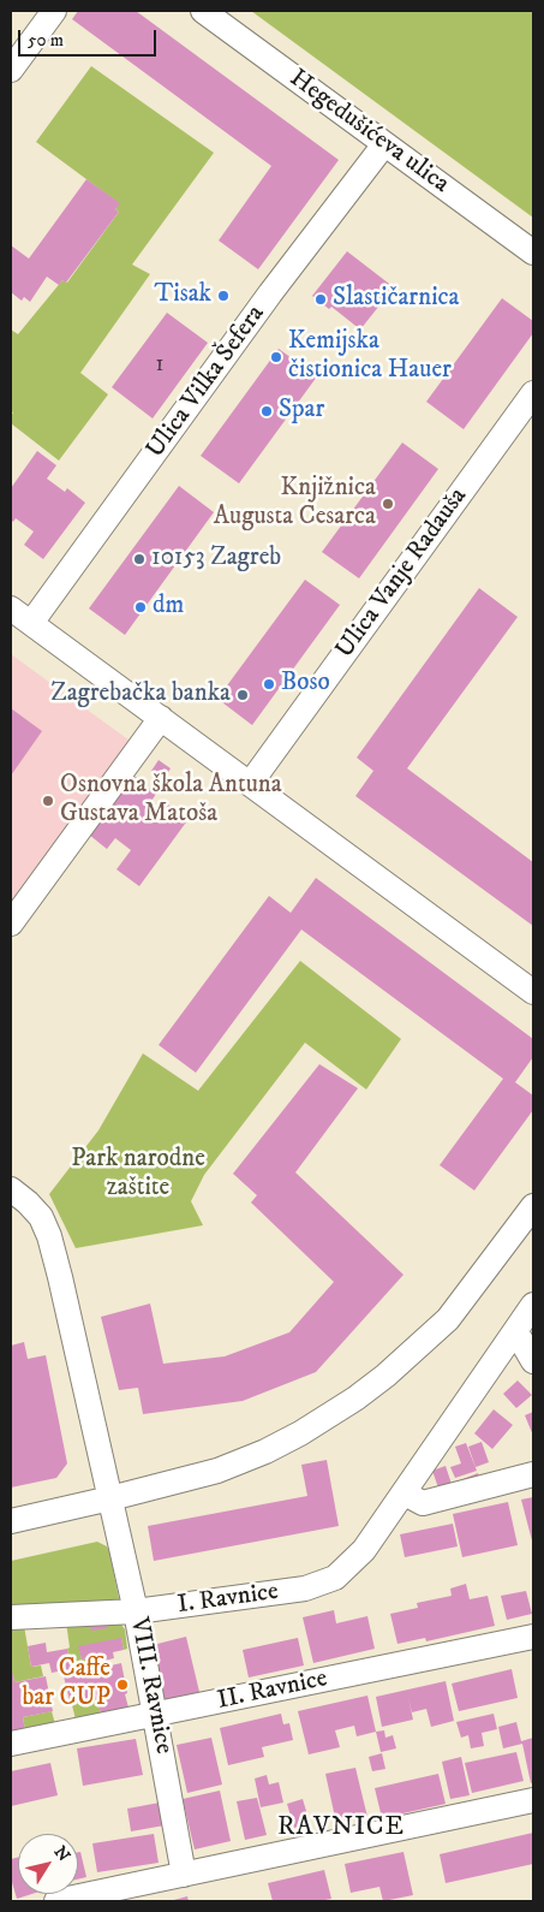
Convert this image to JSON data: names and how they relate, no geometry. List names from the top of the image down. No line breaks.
{"streets":{"street":["Hegedušićeva ulica","Ulica Vilka Šefera","Ulica Vanje Radauša","I. Ravnice","VIII. Ravnice","II. Ravnice"]},"crossings":[["Hegedušićeva ulica","Ulica Vilka Šefera"],["I. Ravnice","VIII. Ravnice"],["VIII. Ravnice","II. Ravnice"]],"districts":["RAVNICE"],"parks":["Park narodne zaštite"],"places":["Tisak","Slastičarnica","Kemijska čistionica Hauer","Spar","Knjižnica Augusta Cesarca","10153 Zagreb","dm","Boso","Zagrebačka banka","Osnovna škola Antuna Gustava Matoša","Caffe bar CUP"],"house_numbers":["1"],"scale_bar":"50 m","north":"top right"}
